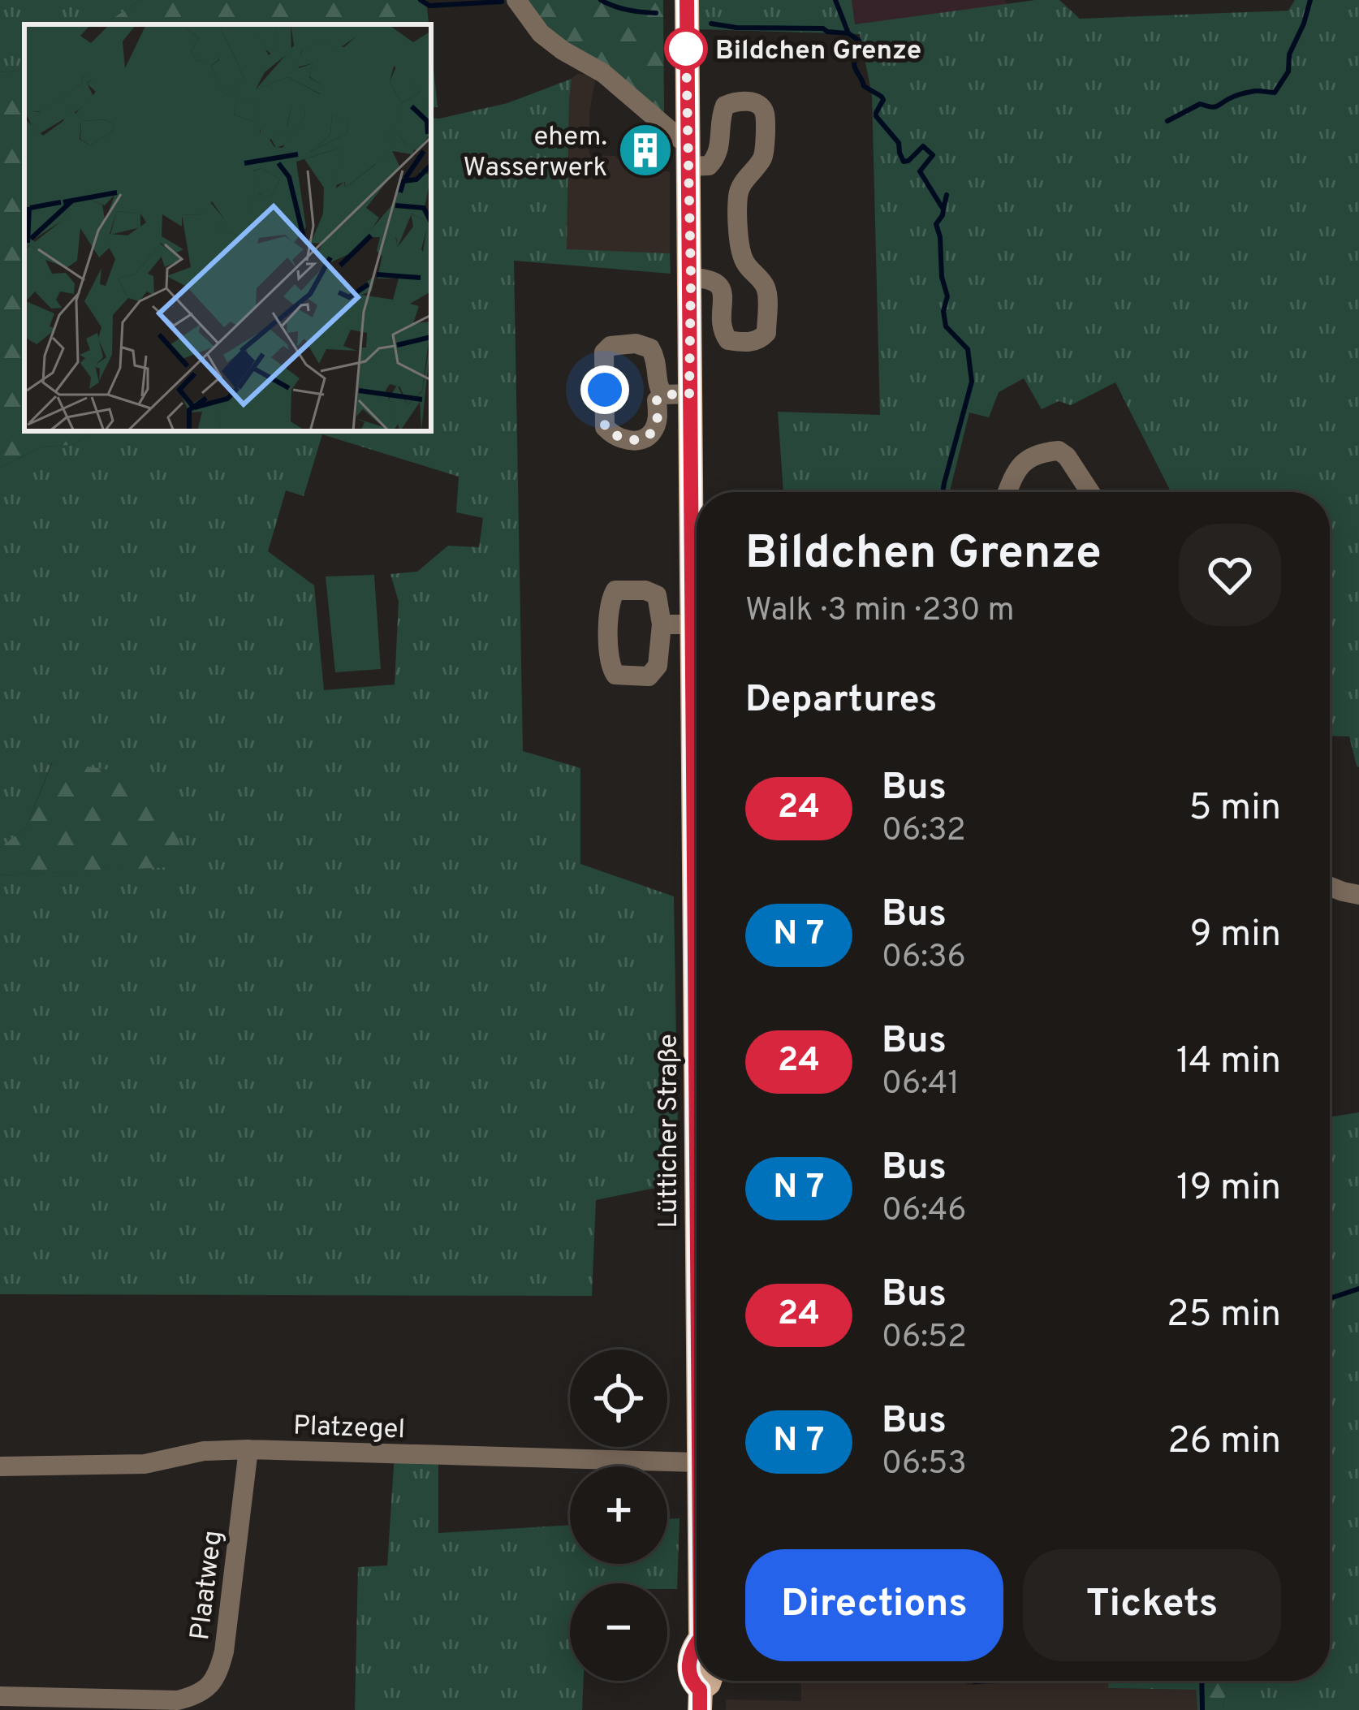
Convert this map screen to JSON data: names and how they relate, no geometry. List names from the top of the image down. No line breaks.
{"streets":{"main road":["Lütticher Straße"],"street":["Platzegel","Plaatweg"]},"crossings":[["Platzegel","Plaatweg"]],"places":{"other":["Bildchen Grenze"],"building":["ehem. Wasserwerk"]},"lines":["bus line 24"],"page":{"heading":[["Bildchen Grenze","Walk · 3 min · 230 m"],"Departures"],"list":[{"mark":"24","name":"Bus","note":"06:32","value":"5 min"},{"mark":"N 7","name":"Bus","note":"06:36","value":"9 min"},{"mark":"24","name":"Bus","note":"06:41","value":"14 min"},{"mark":"N 7","name":"Bus","note":"06:46","value":"19 min"},{"mark":"24","name":"Bus","note":"06:52","value":"25 min"},{"mark":"N 7","name":"Bus","note":"06:53","value":"26 min"}],"map_buttons":["+","−"],"buttons":["Directions","Tickets"]}}
